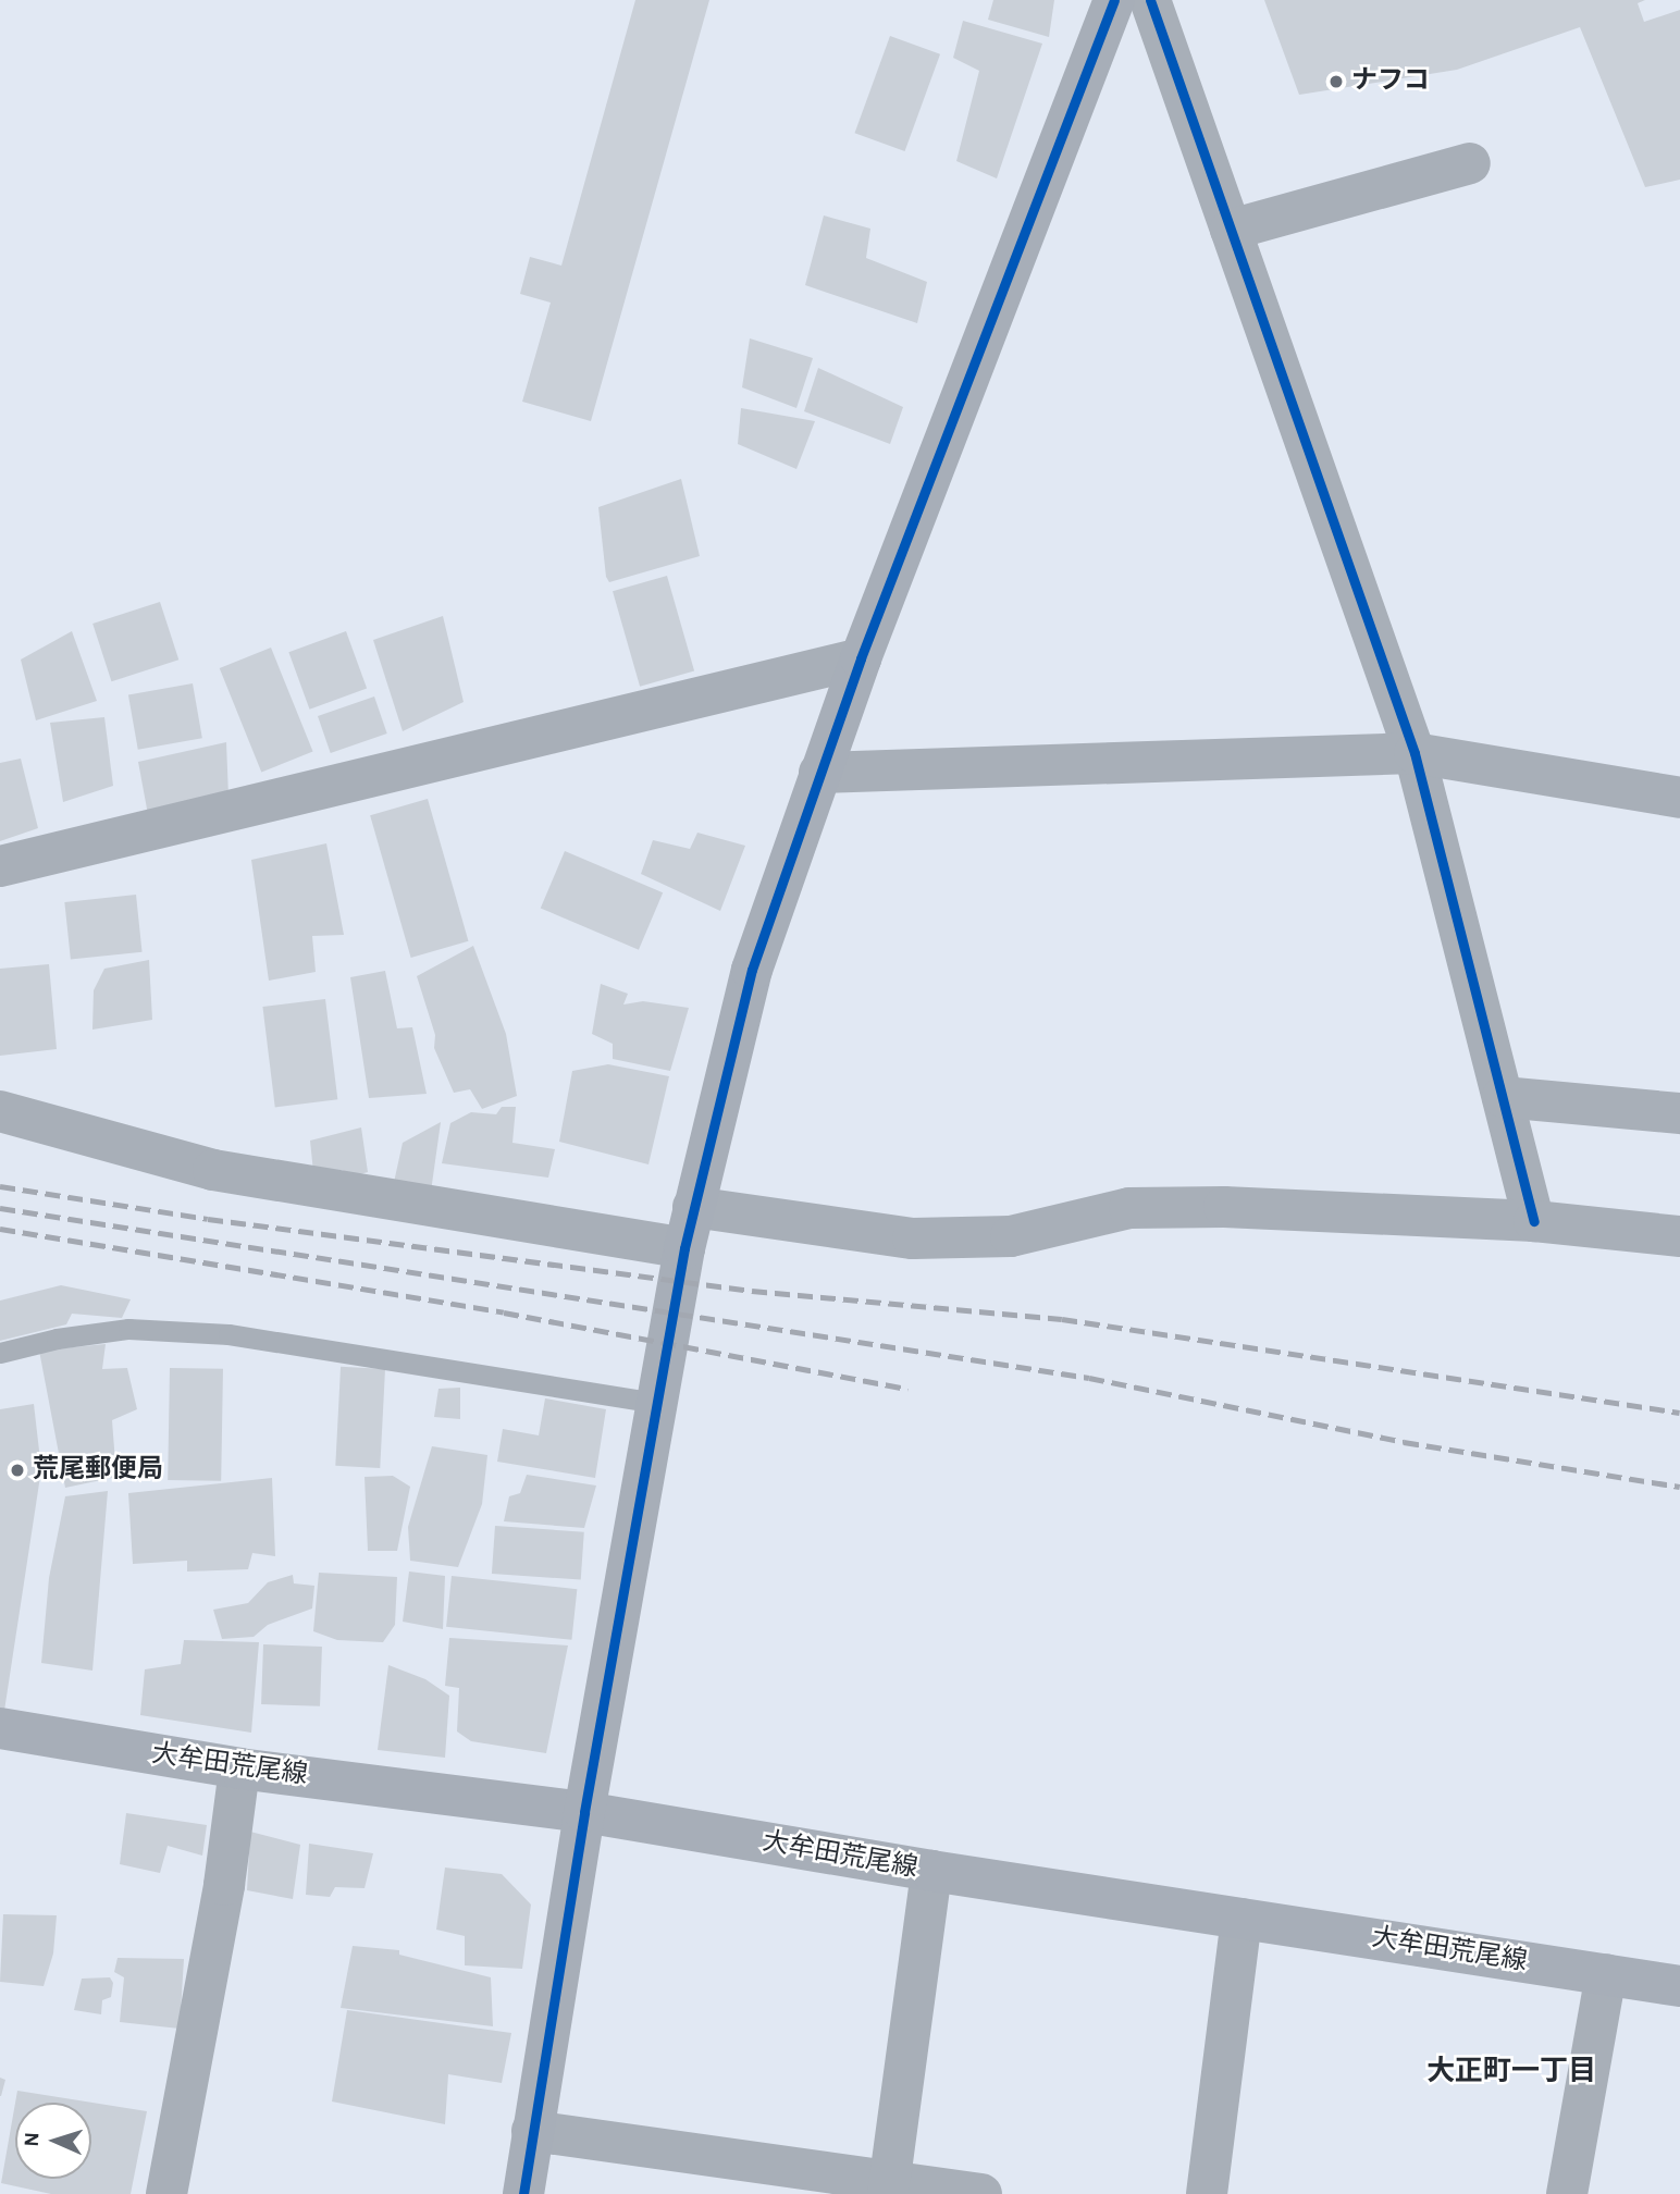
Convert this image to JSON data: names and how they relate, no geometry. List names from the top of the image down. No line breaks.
{"streets":{"street":["大牟田荒尾線"]},"districts":["大正町一丁目"],"places":["ナフコ","荒尾郵便局"],"north":"left"}
